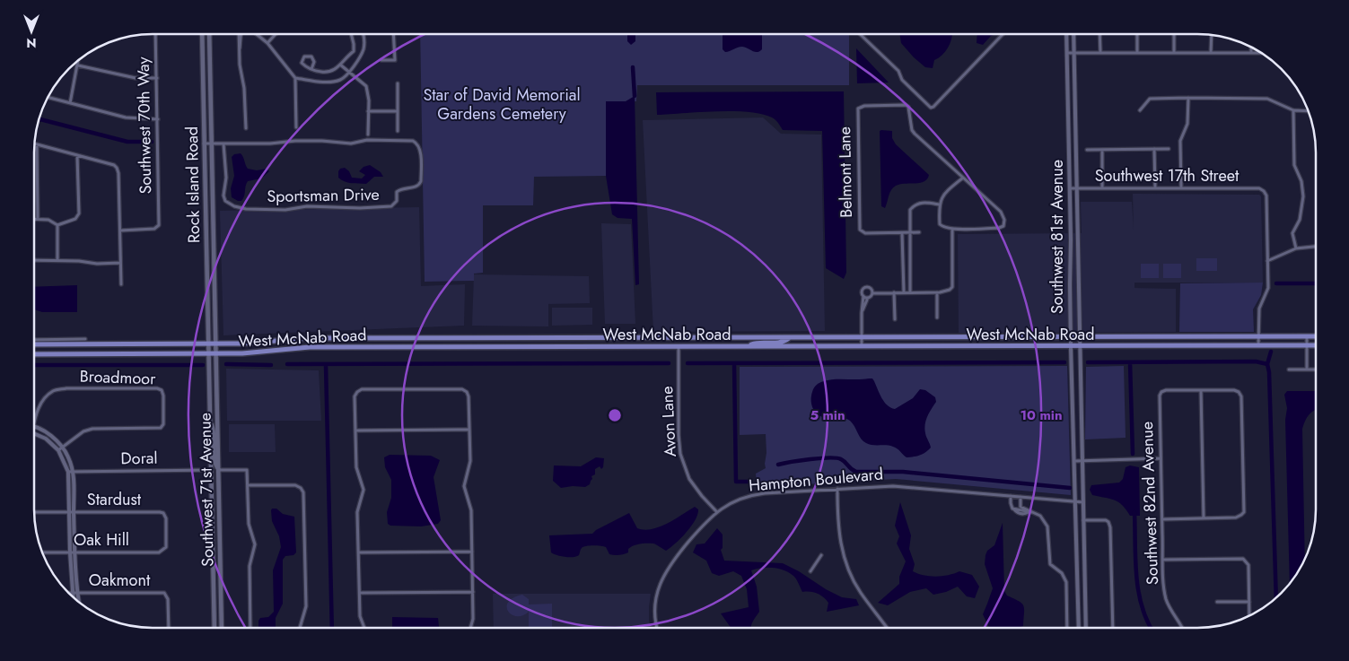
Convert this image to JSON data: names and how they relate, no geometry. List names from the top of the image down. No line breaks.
{"streets":{"main road":["Rock Island Road","West McNab Road","Southwest 71st Avenue"],"street":["Southwest 70th Way","Belmont Lane","Southwest 17th Street","Sportsman Drive","Southwest 81st Avenue","Broadmoor","Avon Lane","Doral","Hampton Boulevard","Stardust","Southwest 82nd Avenue","Oak Hill","Oakmont"]},"crossings":[["Southwest 17th Street","Southwest 81st Avenue"],["Rock Island Road","Sportsman Drive"],["Rock Island Road","West McNab Road"],["Rock Island Road","Southwest 71st Avenue"],["Southwest 81st Avenue","West McNab Road"],["Southwest 81st Avenue","Hampton Boulevard"],["West McNab Road","Avon Lane"],["West McNab Road","Southwest 71st Avenue"],["Avon Lane","Hampton Boulevard"],["Doral","Southwest 71st Avenue"],["Stardust","Oak Hill"]],"parks":["Star of David Memorial Gardens Cemetery"],"north":"bottom","rings":["5 min","10 min"]}
